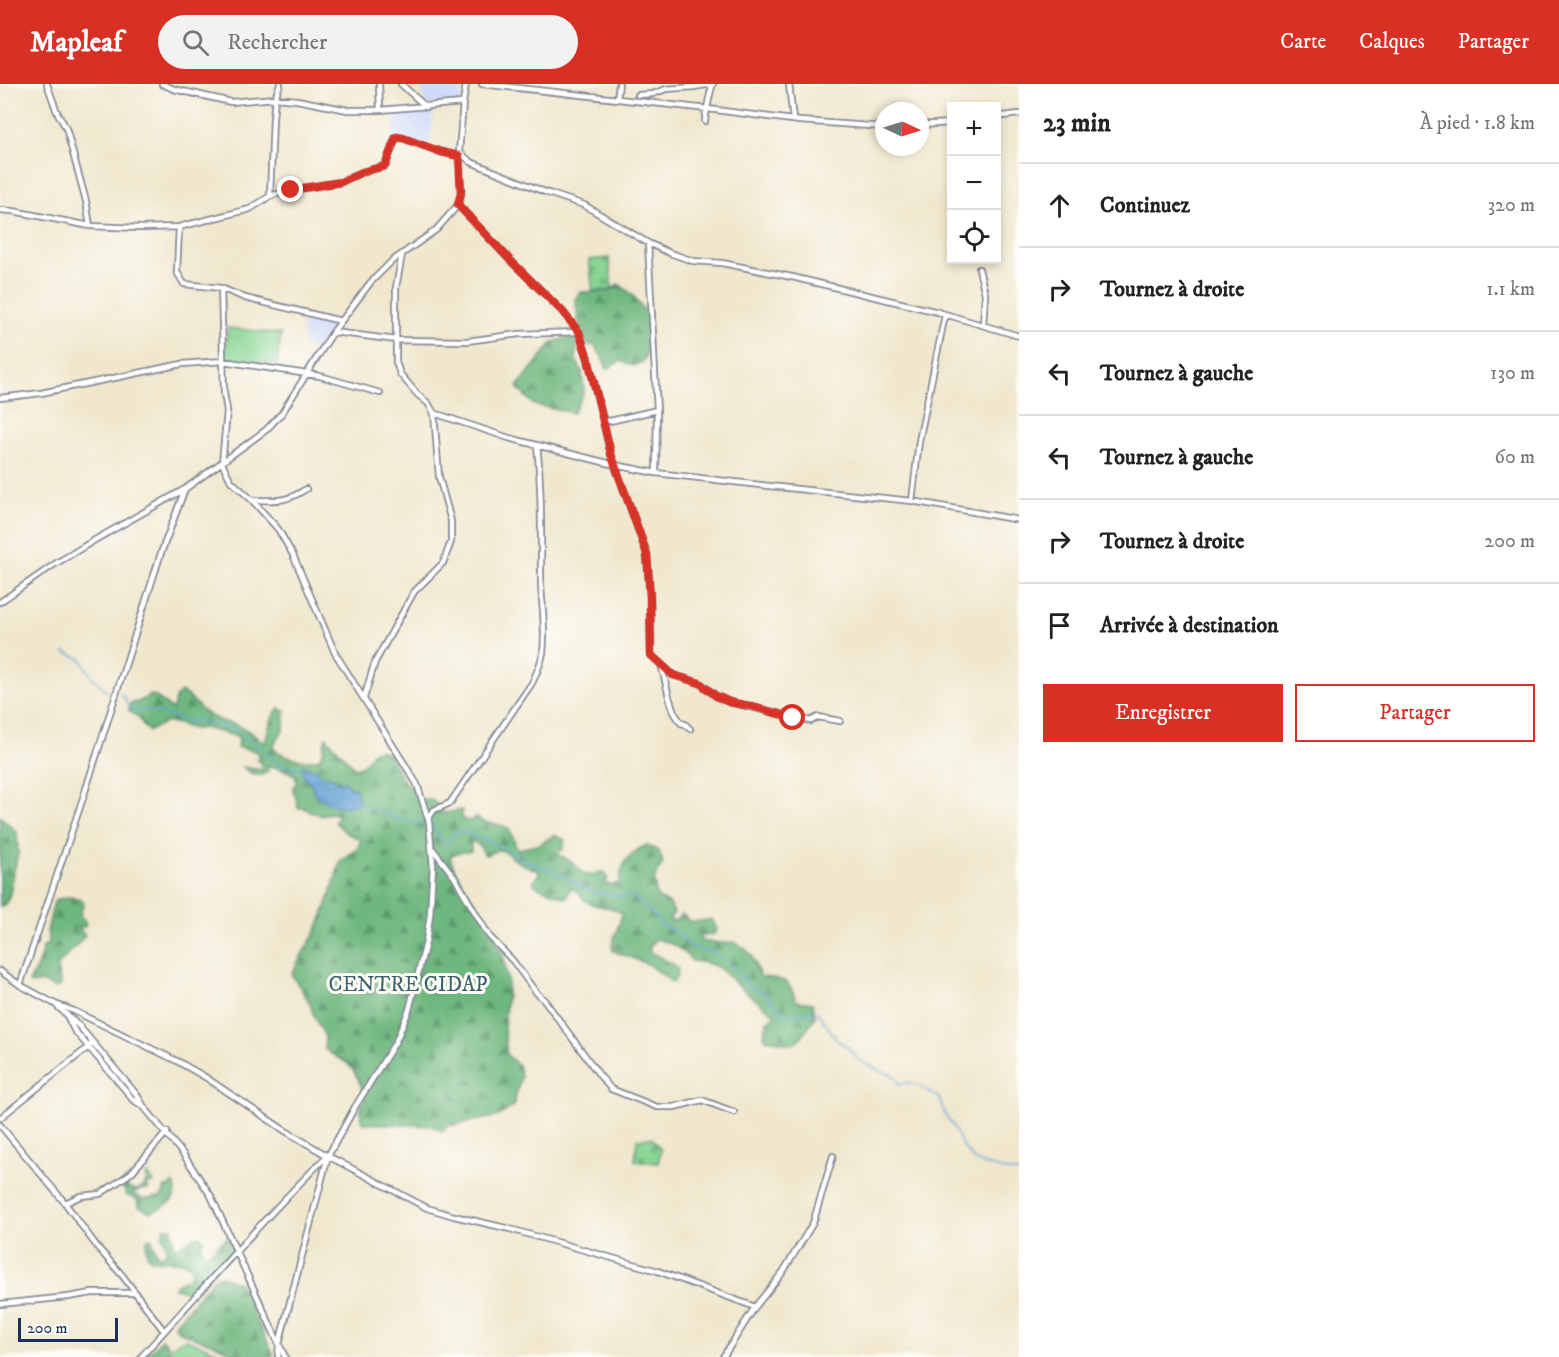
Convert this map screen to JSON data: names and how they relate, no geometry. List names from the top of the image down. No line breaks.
{"parks":["CENTRE CIDAP"],"scale_bar":"200 m","north":"right","page":{"header":"Mapleaf","search":"Rechercher","nav":["Carte","Calques","Partager"],"heading":["23 min","À pied · 1.8 km"],"map_buttons":["+","−"],"list":[["Continuez","320 m"],["Tournez à droite","1.1 km"],["Tournez à gauche","130 m"],["Tournez à gauche","60 m"],["Tournez à droite","200 m"],"Arrivée à destination"],"buttons":["Enregistrer","Partager"],"scale":"200 m"}}
